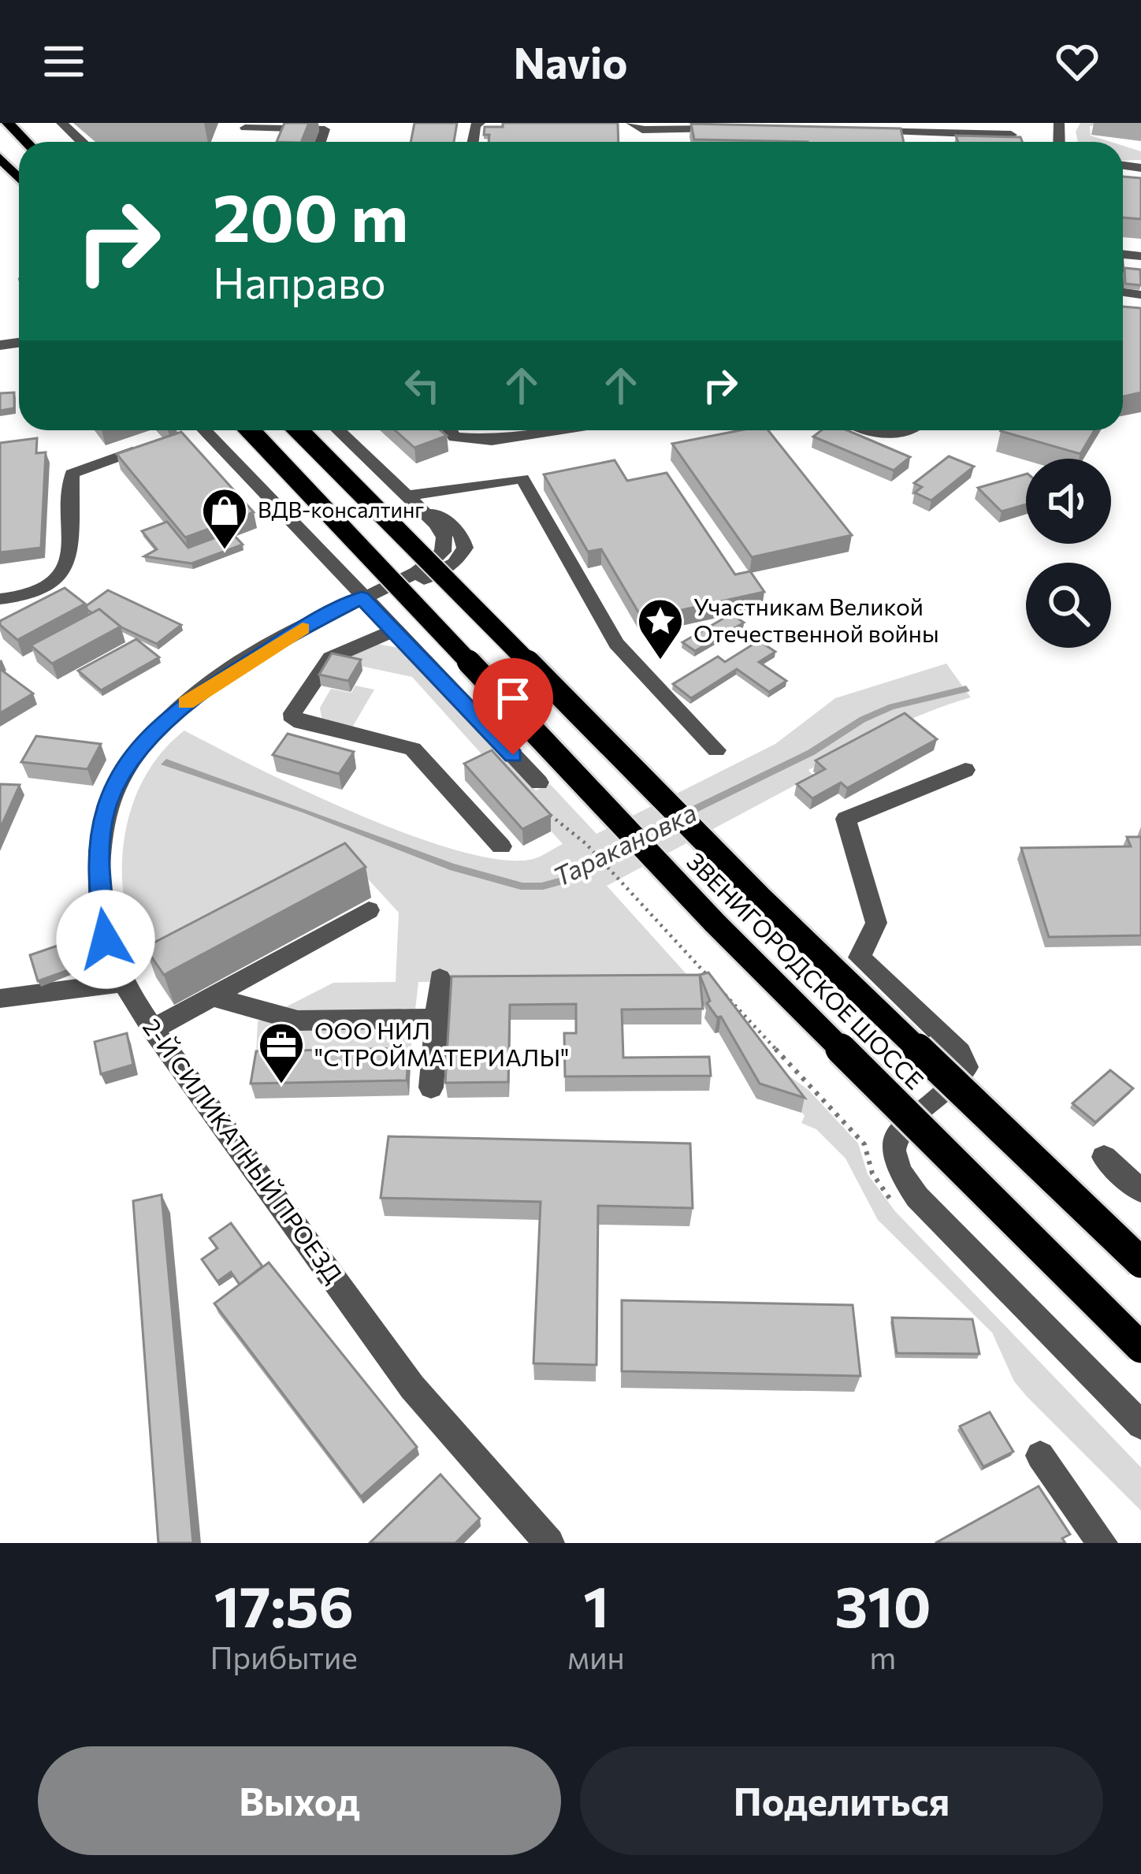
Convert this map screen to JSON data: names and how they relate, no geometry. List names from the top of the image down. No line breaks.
{"streets":{"main road":["ЗВЕНИГОРОДСКОЕ ШОССЕ"],"street":["2-Й СИЛИКАТНЫЙ ПРОЕЗД"]},"water":["Таракановка"],"places":{"shop":["ВДВ-консалтинг"],"place":["Участникам Великой Отечественной войны"],"office":["ООО НИЛ \"СТРОЙМАТЕРИАЛЫ\""]},"page":{"header":"Navio","turn":["200 m","Направо"],"eta":["17:56","Прибытие","1","мин","310","m"],"buttons":["Выход","Поделиться"]}}
